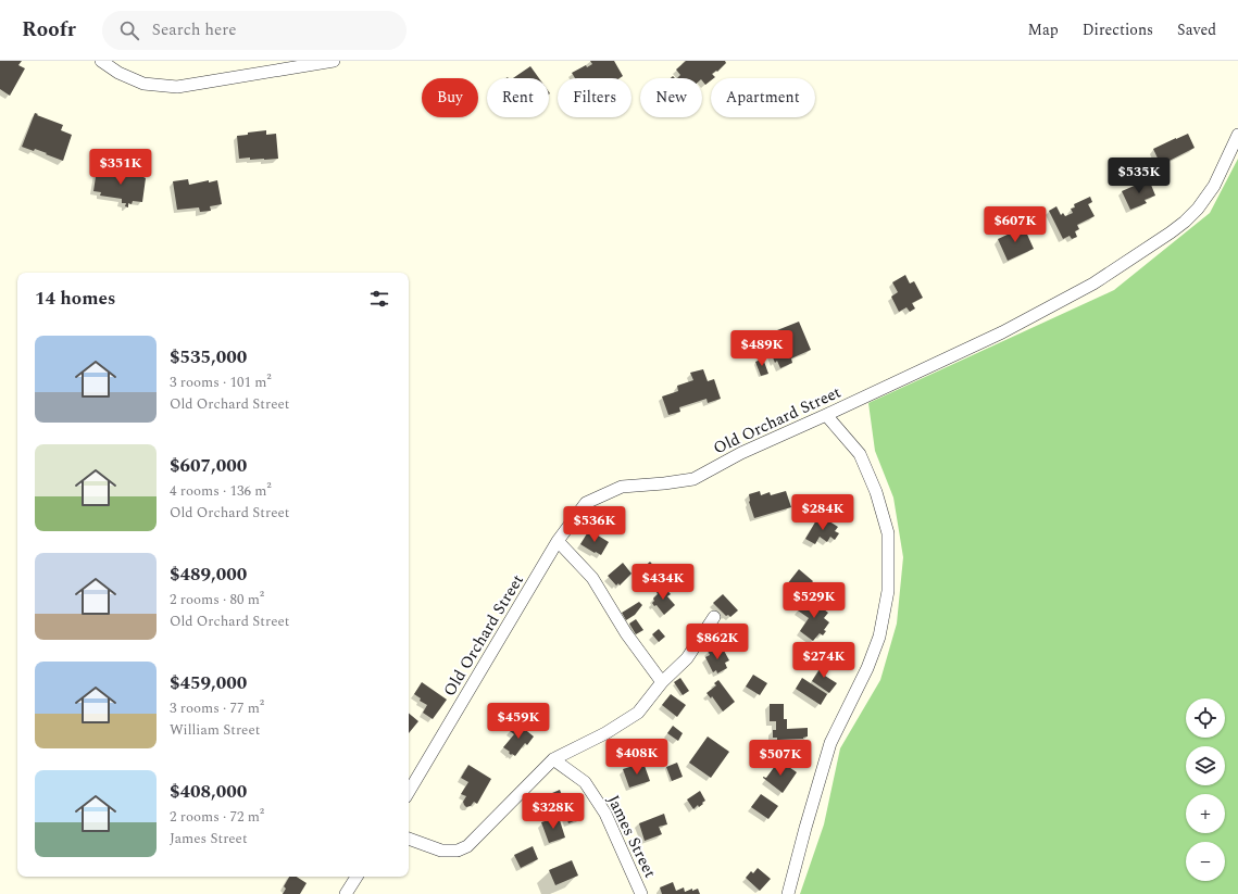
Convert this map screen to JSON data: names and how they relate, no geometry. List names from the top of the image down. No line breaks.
{"streets":{"street":["Old Orchard Street","James Street"]},"page":{"header":"Roofr","search":"Search here","nav":["Map","Directions","Saved"],"chip":["Buy","Rent","Filters","New","Apartment"],"price":["$351K","$535K","$607K","$489K","$284K","$536K","$434K","$529K","$862K","$274K","$459K","$408K","$507K","$328K"],"heading":"14 homes","list":[{"name":"$535,000","note":"3 rooms · 101 m² · Old Orchard Street"},{"name":"$607,000","note":"4 rooms · 136 m² · Old Orchard Street"},{"name":"$489,000","note":"2 rooms · 80 m² · Old Orchard Street"},{"name":"$459,000","note":"3 rooms · 77 m² · William Street"},{"name":"$408,000","note":"2 rooms · 72 m² · James Street"}],"map_buttons":["+","−"]}}
